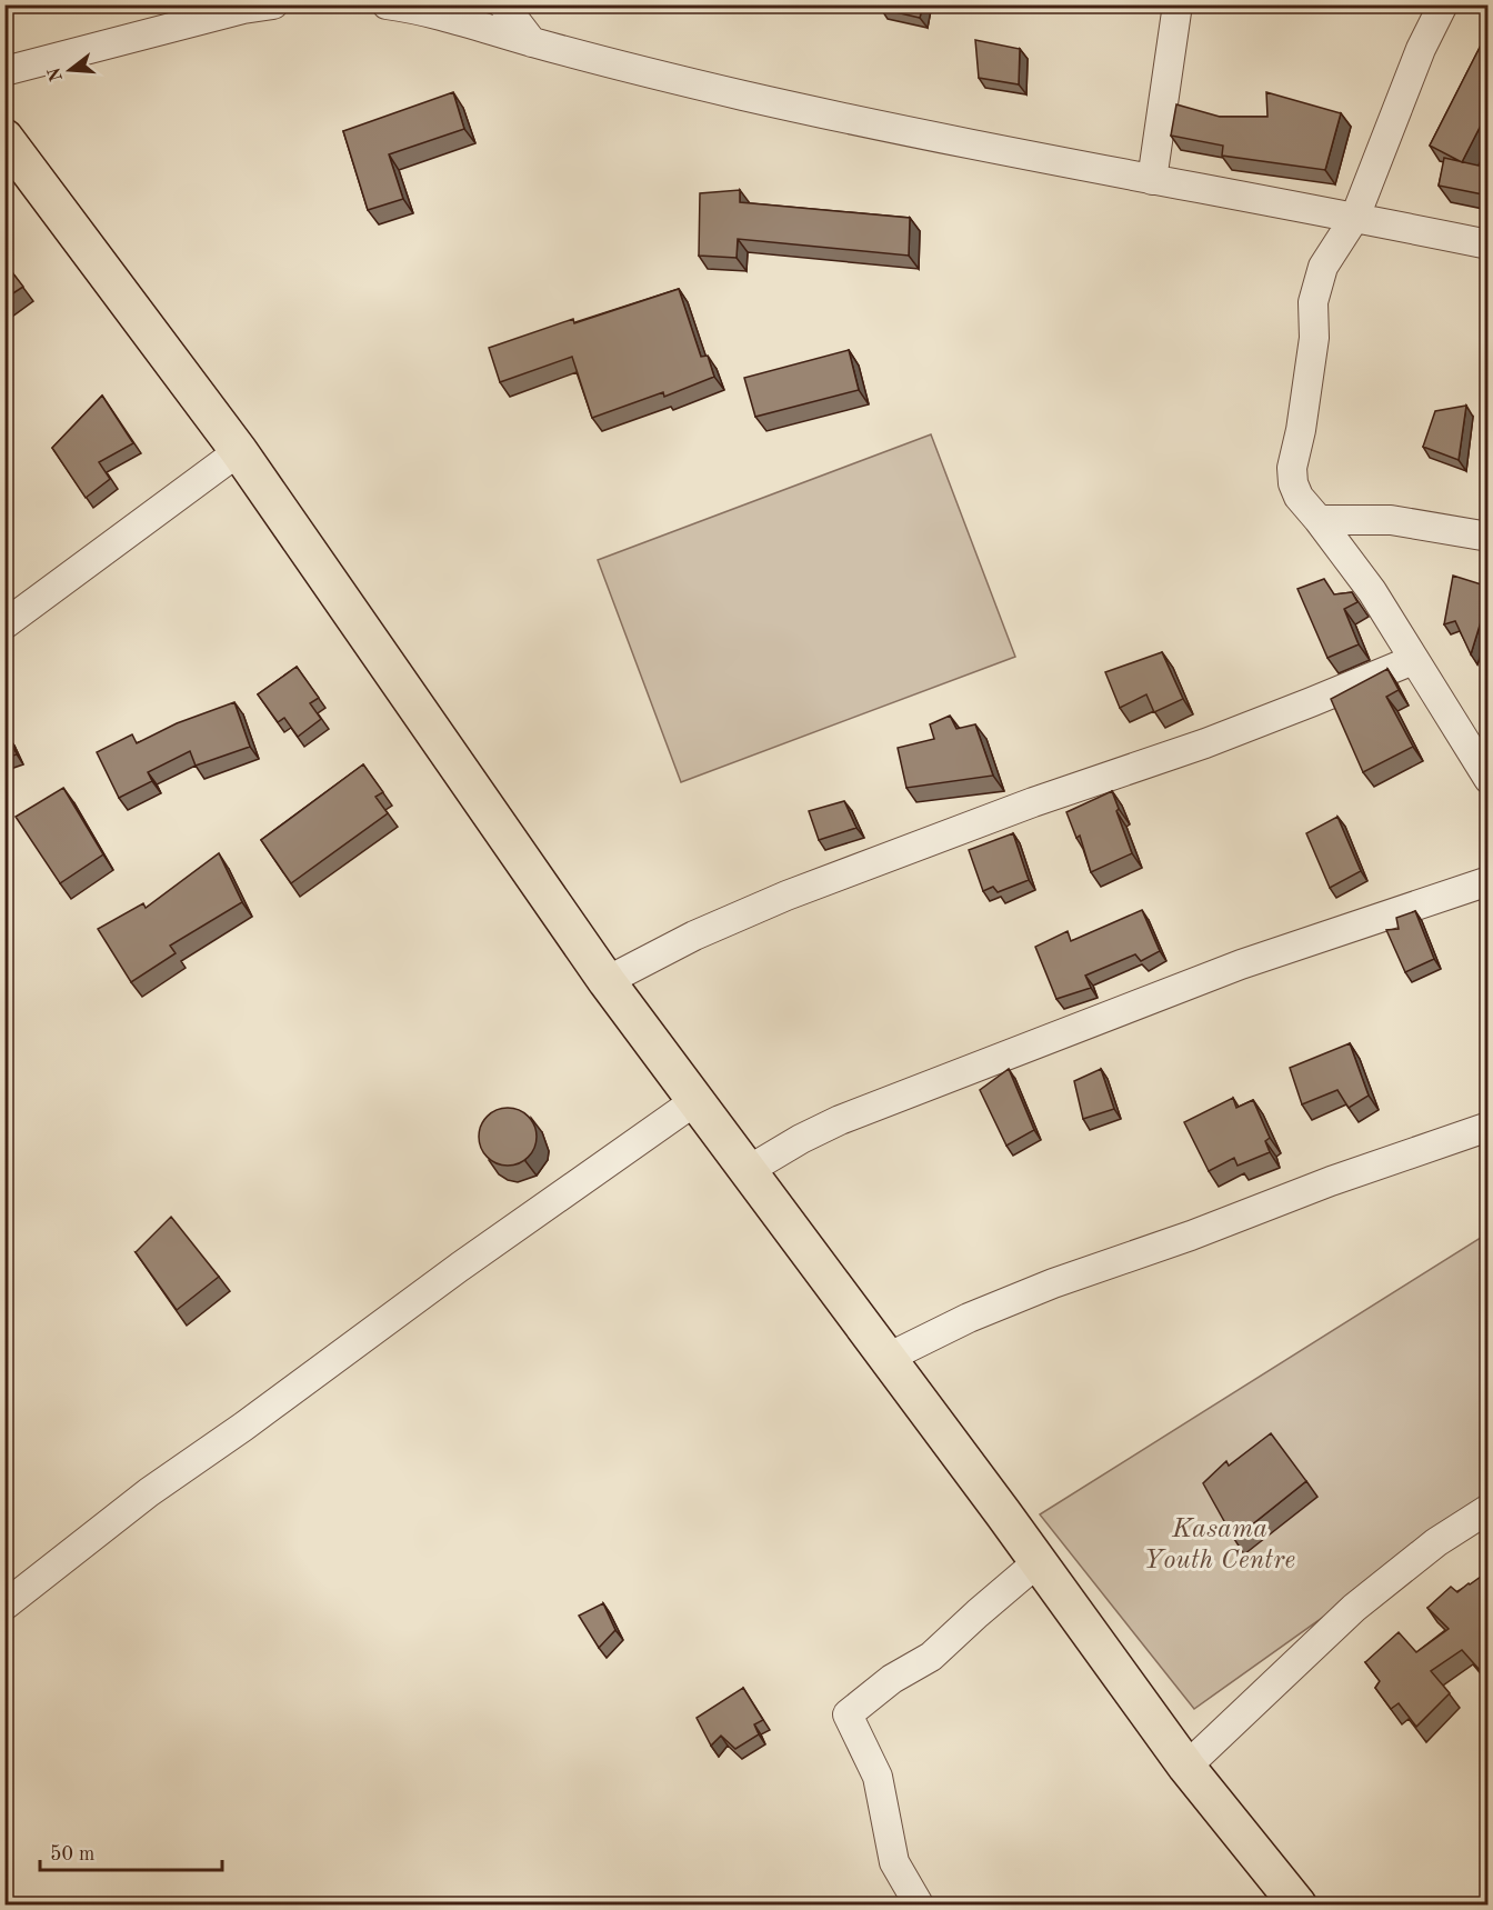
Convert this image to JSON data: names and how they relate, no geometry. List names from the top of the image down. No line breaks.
{"parks":["Kasama Youth Centre"],"scale_bar":"50 m","north":"left"}
